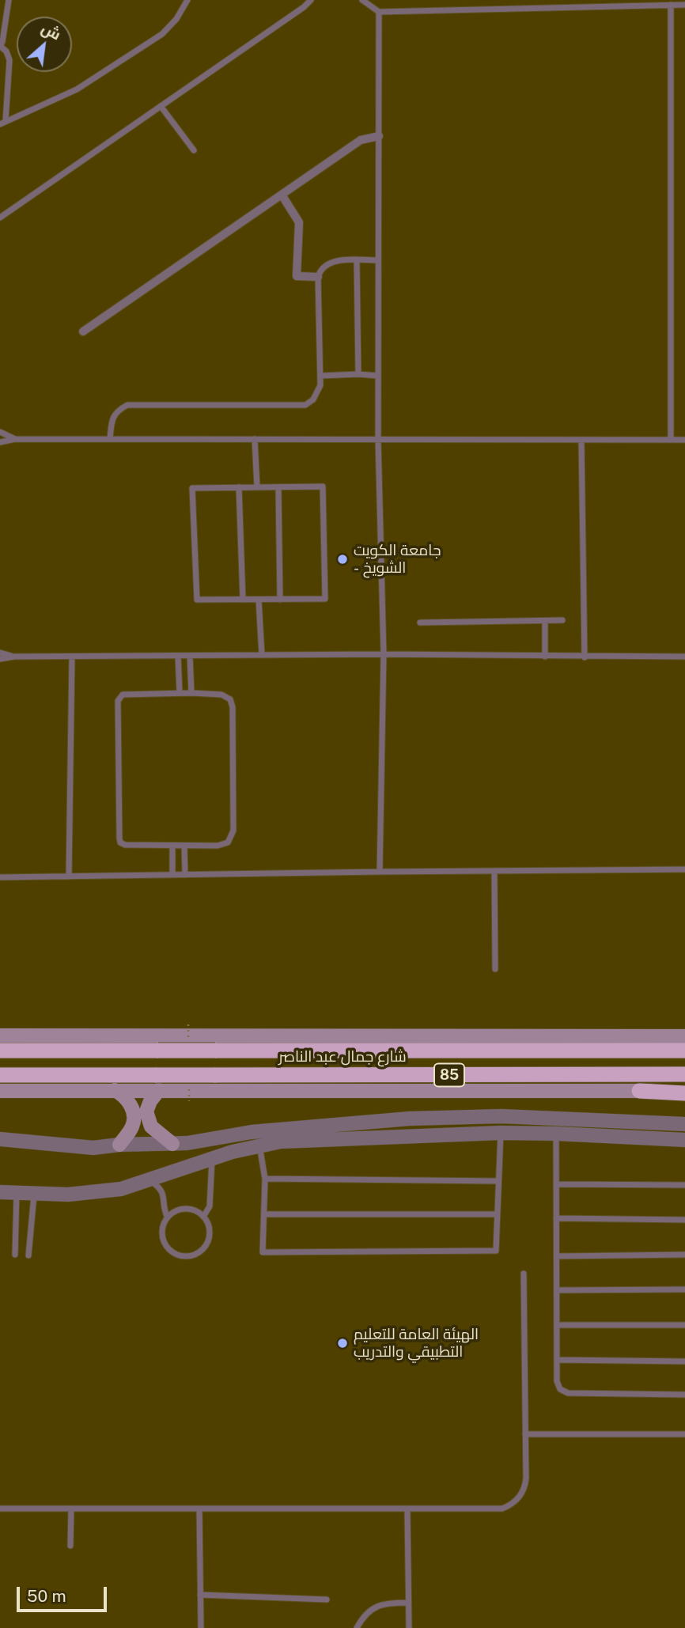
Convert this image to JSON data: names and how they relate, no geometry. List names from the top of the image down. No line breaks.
{"streets":{"highway":["شارع جمال عبد الناصر","85"]},"places":["جامعة الكويت - الشويخ","الهيئة العامة للتعليم التطبيقي والتدريب"],"scale_bar":"50 m","north":"top right"}
